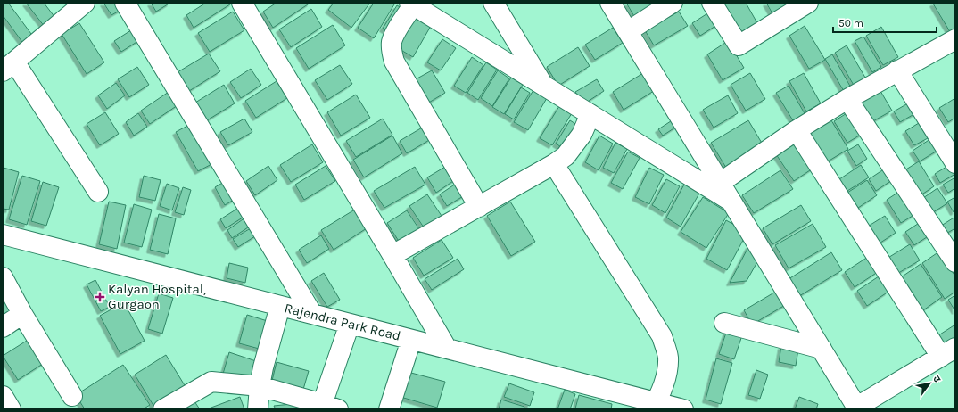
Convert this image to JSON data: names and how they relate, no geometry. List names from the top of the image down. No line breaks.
{"streets":{"street":["Rajendra Park Road"]},"places":{"health":["Kalyan Hospital, Gurgaon"]},"scale_bar":"50 m","north":"top right"}
